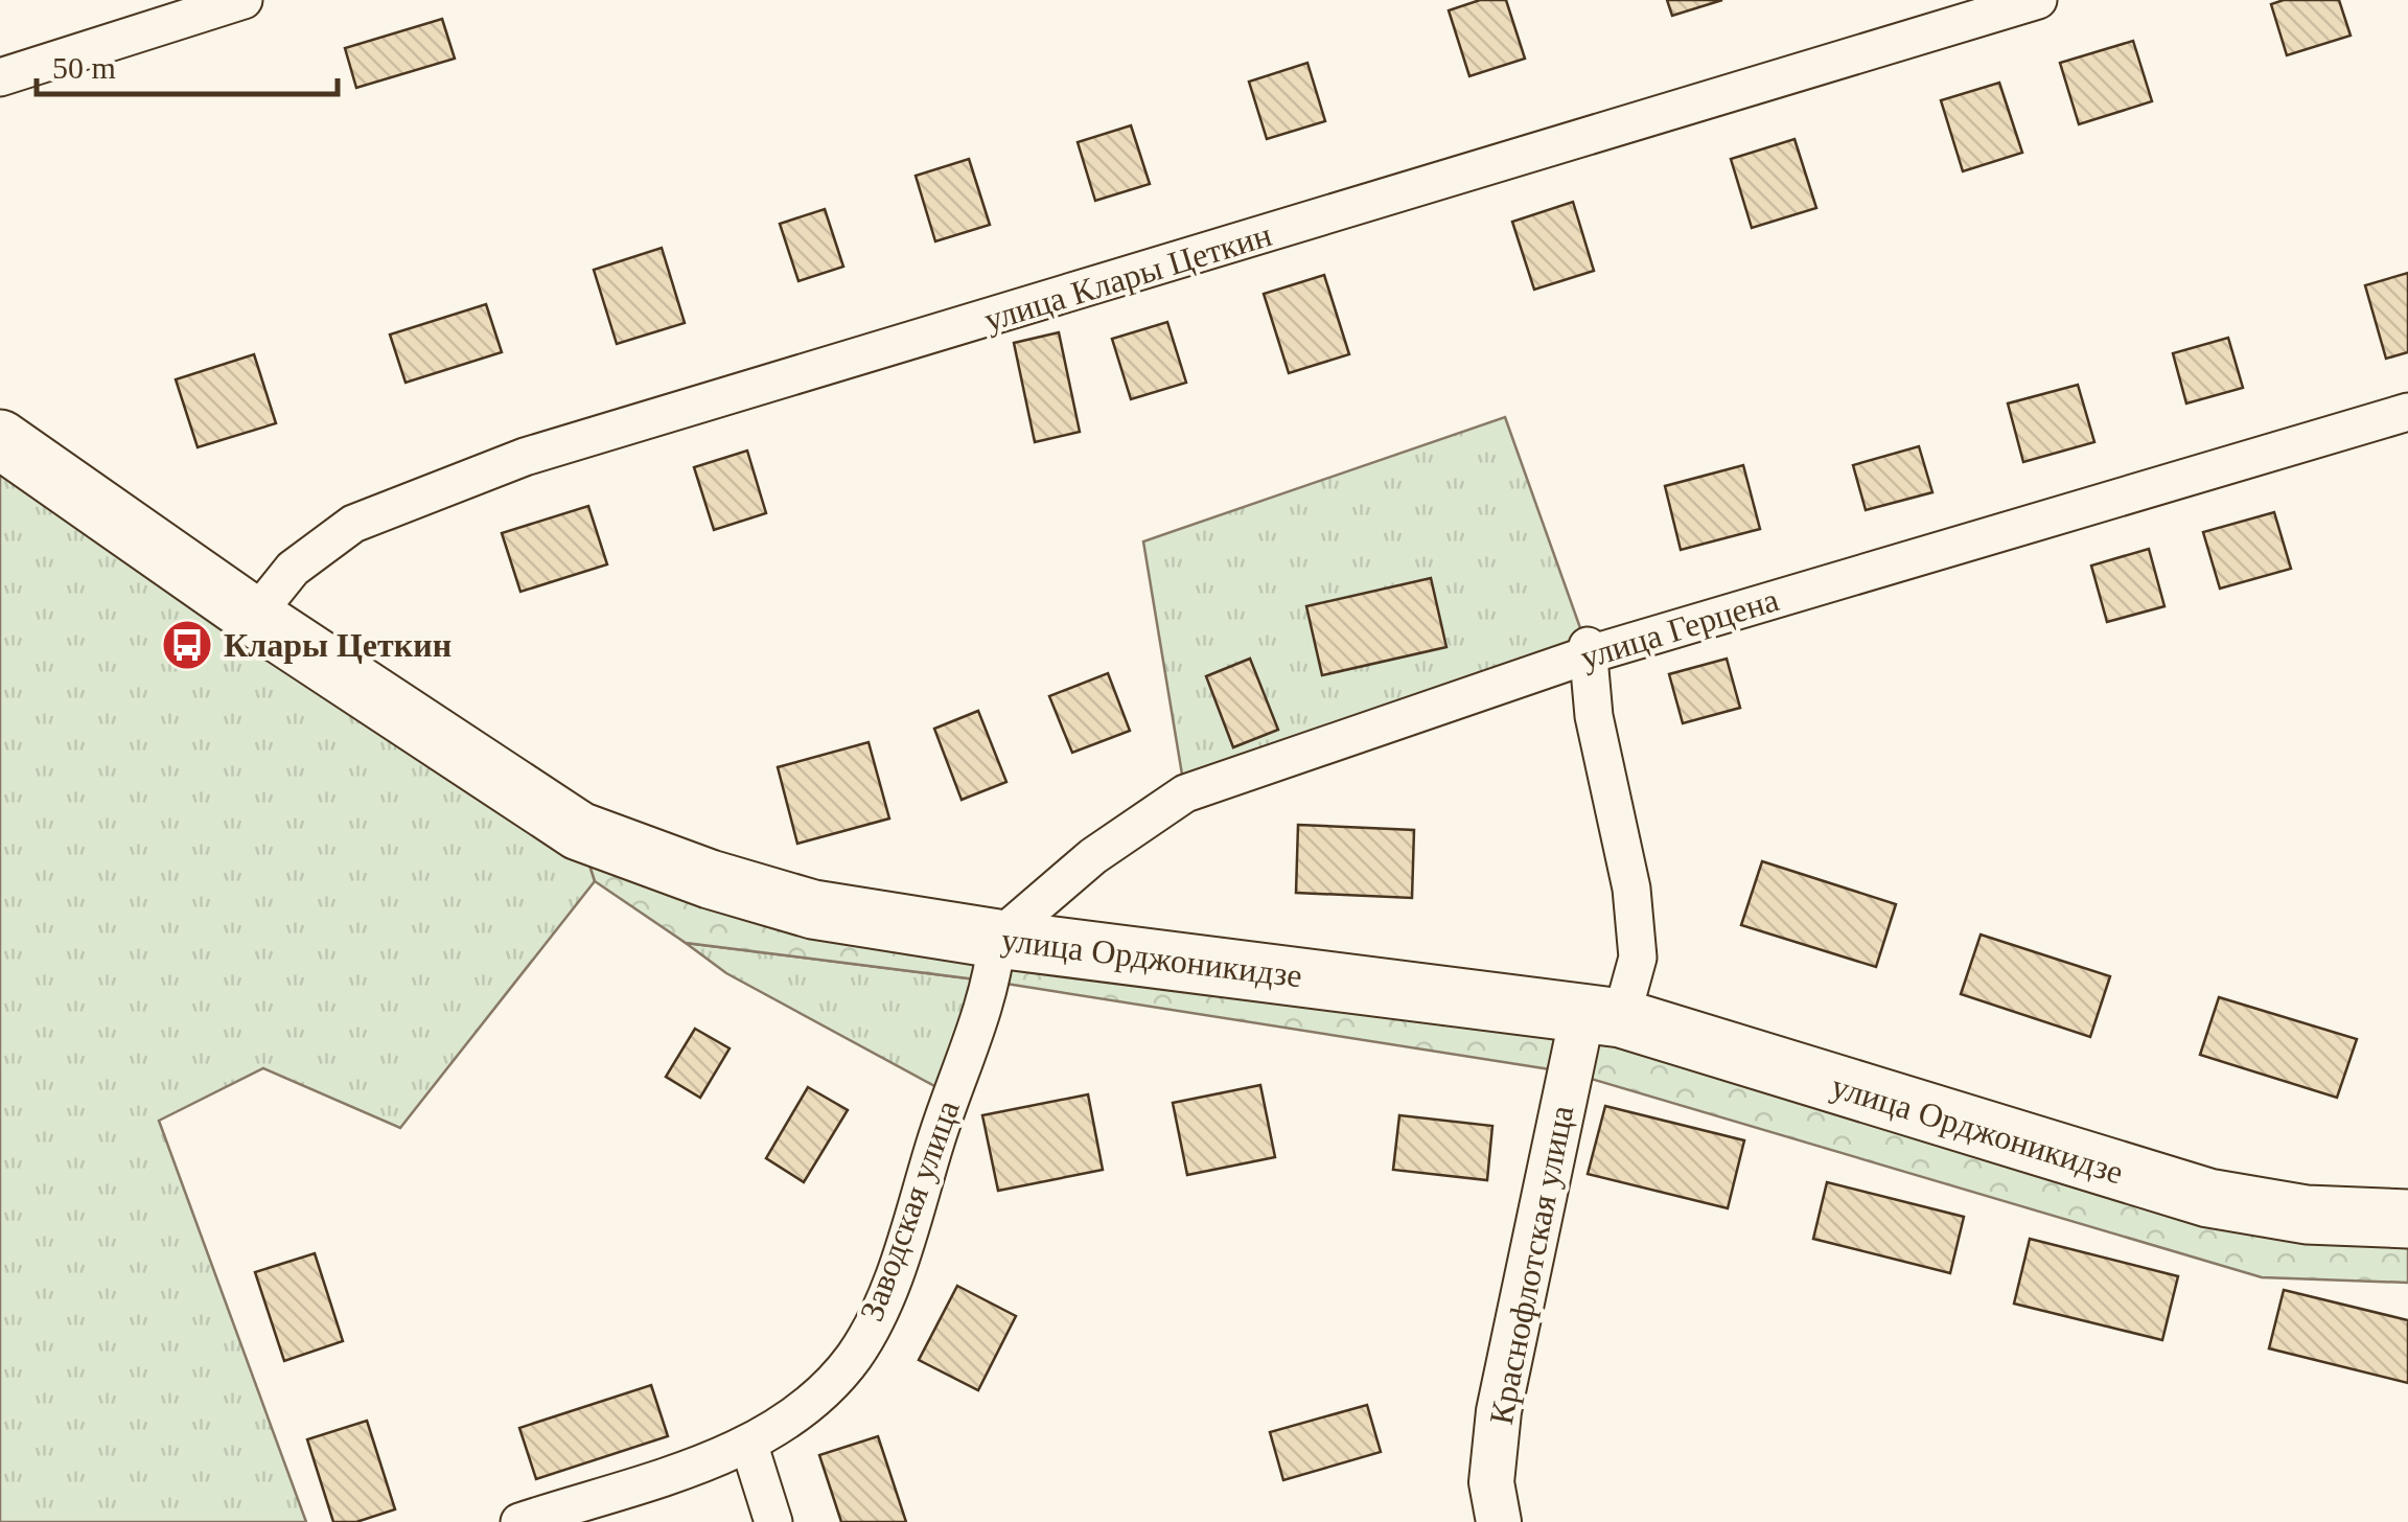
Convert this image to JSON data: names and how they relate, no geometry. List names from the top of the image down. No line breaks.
{"streets":{"main road":["улица Орджоникидзе"],"street":["улица Клары Цеткин","улица Герцена","Заводская улица","Краснофлотская улица"]},"crossings":[["улица Клары Цеткин","улица Орджоникидзе"],["улица Герцена","улица Орджоникидзе"],["улица Герцена","Заводская улица"],["улица Герцена","Краснофлотская улица"],["улица Орджоникидзе","Заводская улица"],["улица Орджоникидзе","Краснофлотская улица"]],"places":{"bus stop":["Клары Цеткин"]},"scale_bar":"50 m"}
